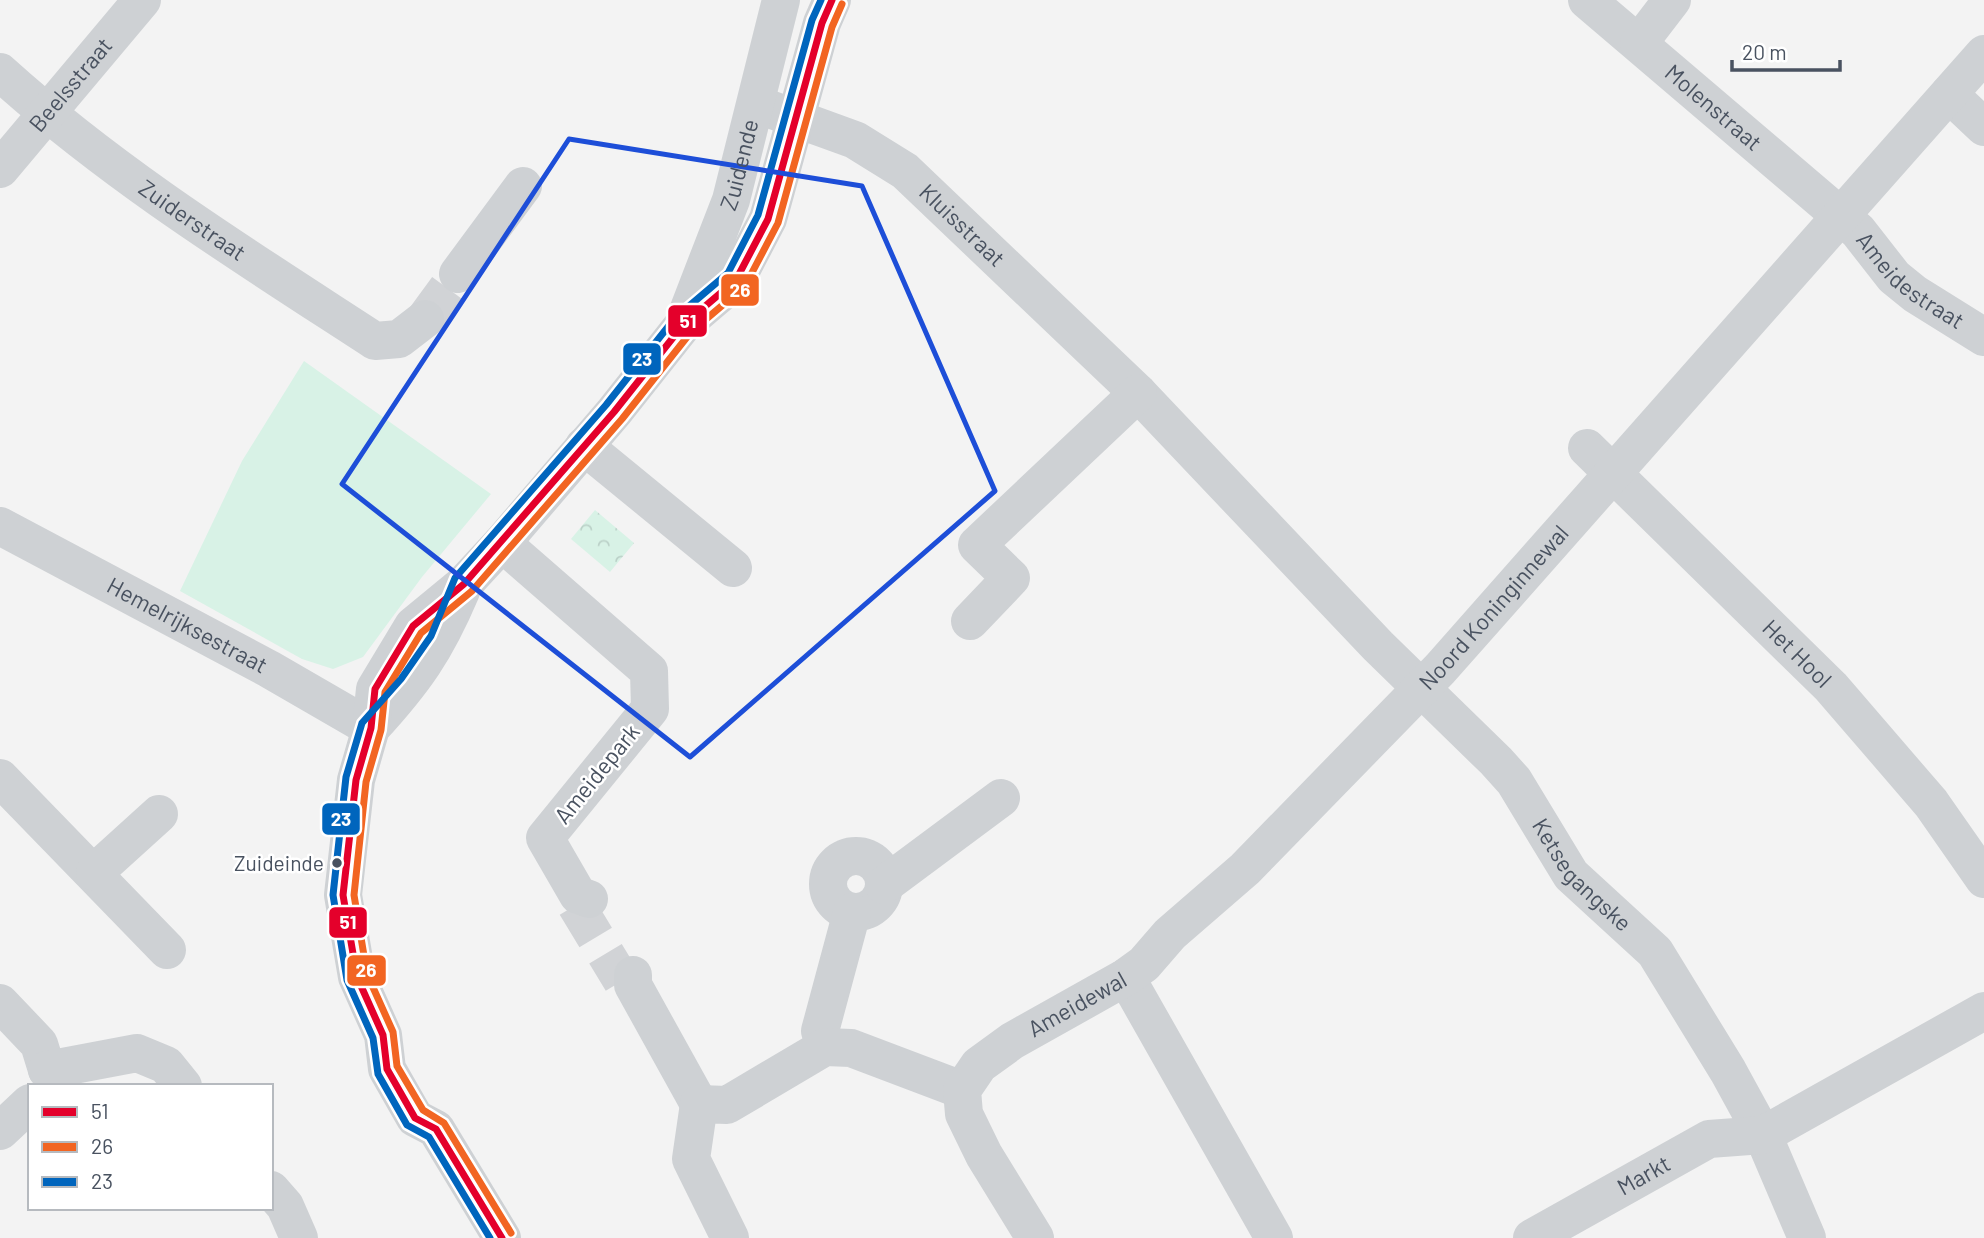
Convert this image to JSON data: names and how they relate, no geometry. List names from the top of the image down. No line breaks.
{"streets":{"street":["Beelsstraat","Molenstraat","Zuidende","Zuiderstraat","Kluisstraat","Ameidestraat","Noord Koninginnewal","Hemelrijksestraat","Het Hool","Ameidepark","Ketsegangske","Ameidewal","Markt"]},"crossings":[["Beelsstraat","Zuiderstraat"],["Molenstraat","Ameidestraat"],["Molenstraat","Noord Koninginnewal"],["Zuidende","Kluisstraat"],["Zuidende","Hemelrijksestraat"],["Zuidende","Ameidepark"],["Kluisstraat","Noord Koninginnewal"],["Kluisstraat","Ketsegangske"],["Ameidestraat","Noord Koninginnewal"],["Noord Koninginnewal","Het Hool"],["Noord Koninginnewal","Ketsegangske"],["Noord Koninginnewal","Ameidewal"],["Ketsegangske","Markt"]],"places":["Zuideinde"],"lines":["transit line 51","transit line 23","transit line 26"],"legend":["51","26","23"],"scale_bar":"20 m"}
